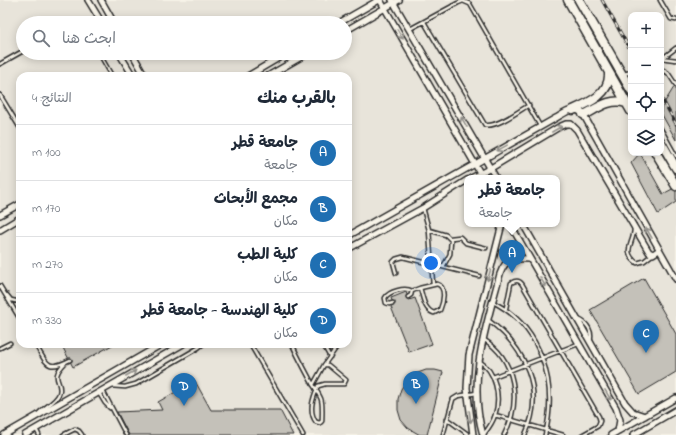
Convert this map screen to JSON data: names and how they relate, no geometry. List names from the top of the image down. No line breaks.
{"page":{"map_buttons":["+","−"],"search":"ابحث هنا","heading":["بالقرب منك","النتائج: 4"],"list":[{"mark":"A","name":"جامعة قطر","note":"جامعة","value":"100 m"},{"mark":"B","name":"مجمع الأبحاث","note":"مكان","value":"170 m"},{"mark":"C","name":"كلية الطب","note":"مكان","value":"270 m"},{"mark":"D","name":"كلية الهندسة - جامعة قطر","note":"مكان","value":"330 m"}],"popup":["جامعة قطر","جامعة"],"pins":["A","C","B","D"]}}
